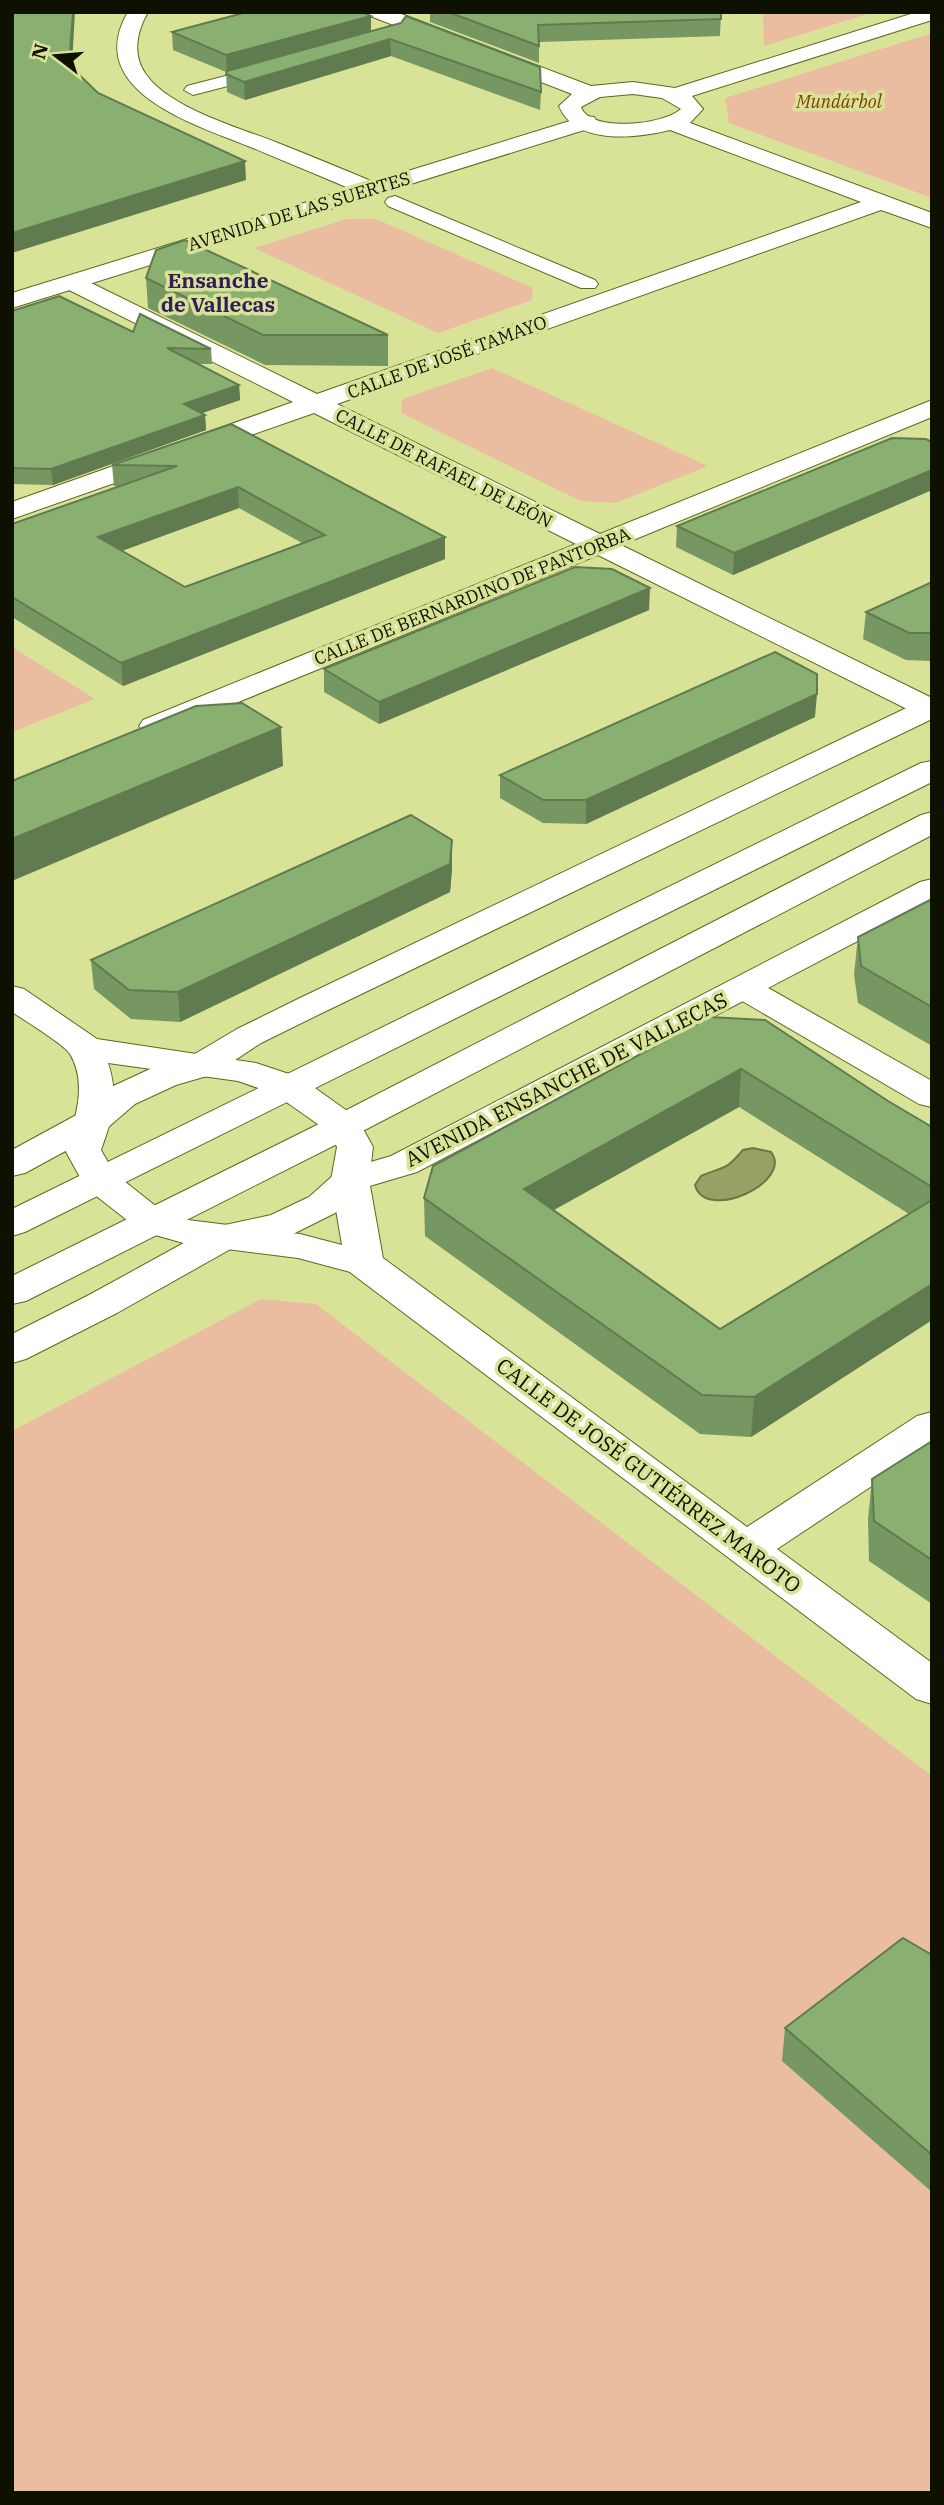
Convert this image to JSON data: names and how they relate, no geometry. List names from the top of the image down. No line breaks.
{"streets":{"street":["AVENIDA DE LAS SUERTES","CALLE DE JOSÉ TAMAYO","CALLE DE RAFAEL DE LEÓN","CALLE DE BERNARDINO DE PANTORBA","AVENIDA ENSANCHE DE VALLECAS","CALLE DE JOSÉ GUTIÉRREZ MAROTO"]},"crossings":[["AVENIDA DE LAS SUERTES","CALLE DE RAFAEL DE LEÓN"],["CALLE DE JOSÉ TAMAYO","CALLE DE RAFAEL DE LEÓN"],["CALLE DE RAFAEL DE LEÓN","CALLE DE BERNARDINO DE PANTORBA"],["AVENIDA ENSANCHE DE VALLECAS","CALLE DE JOSÉ GUTIÉRREZ MAROTO"]],"districts":["Ensanche de Vallecas"],"parks":["Mundárbol"],"north":"left"}
